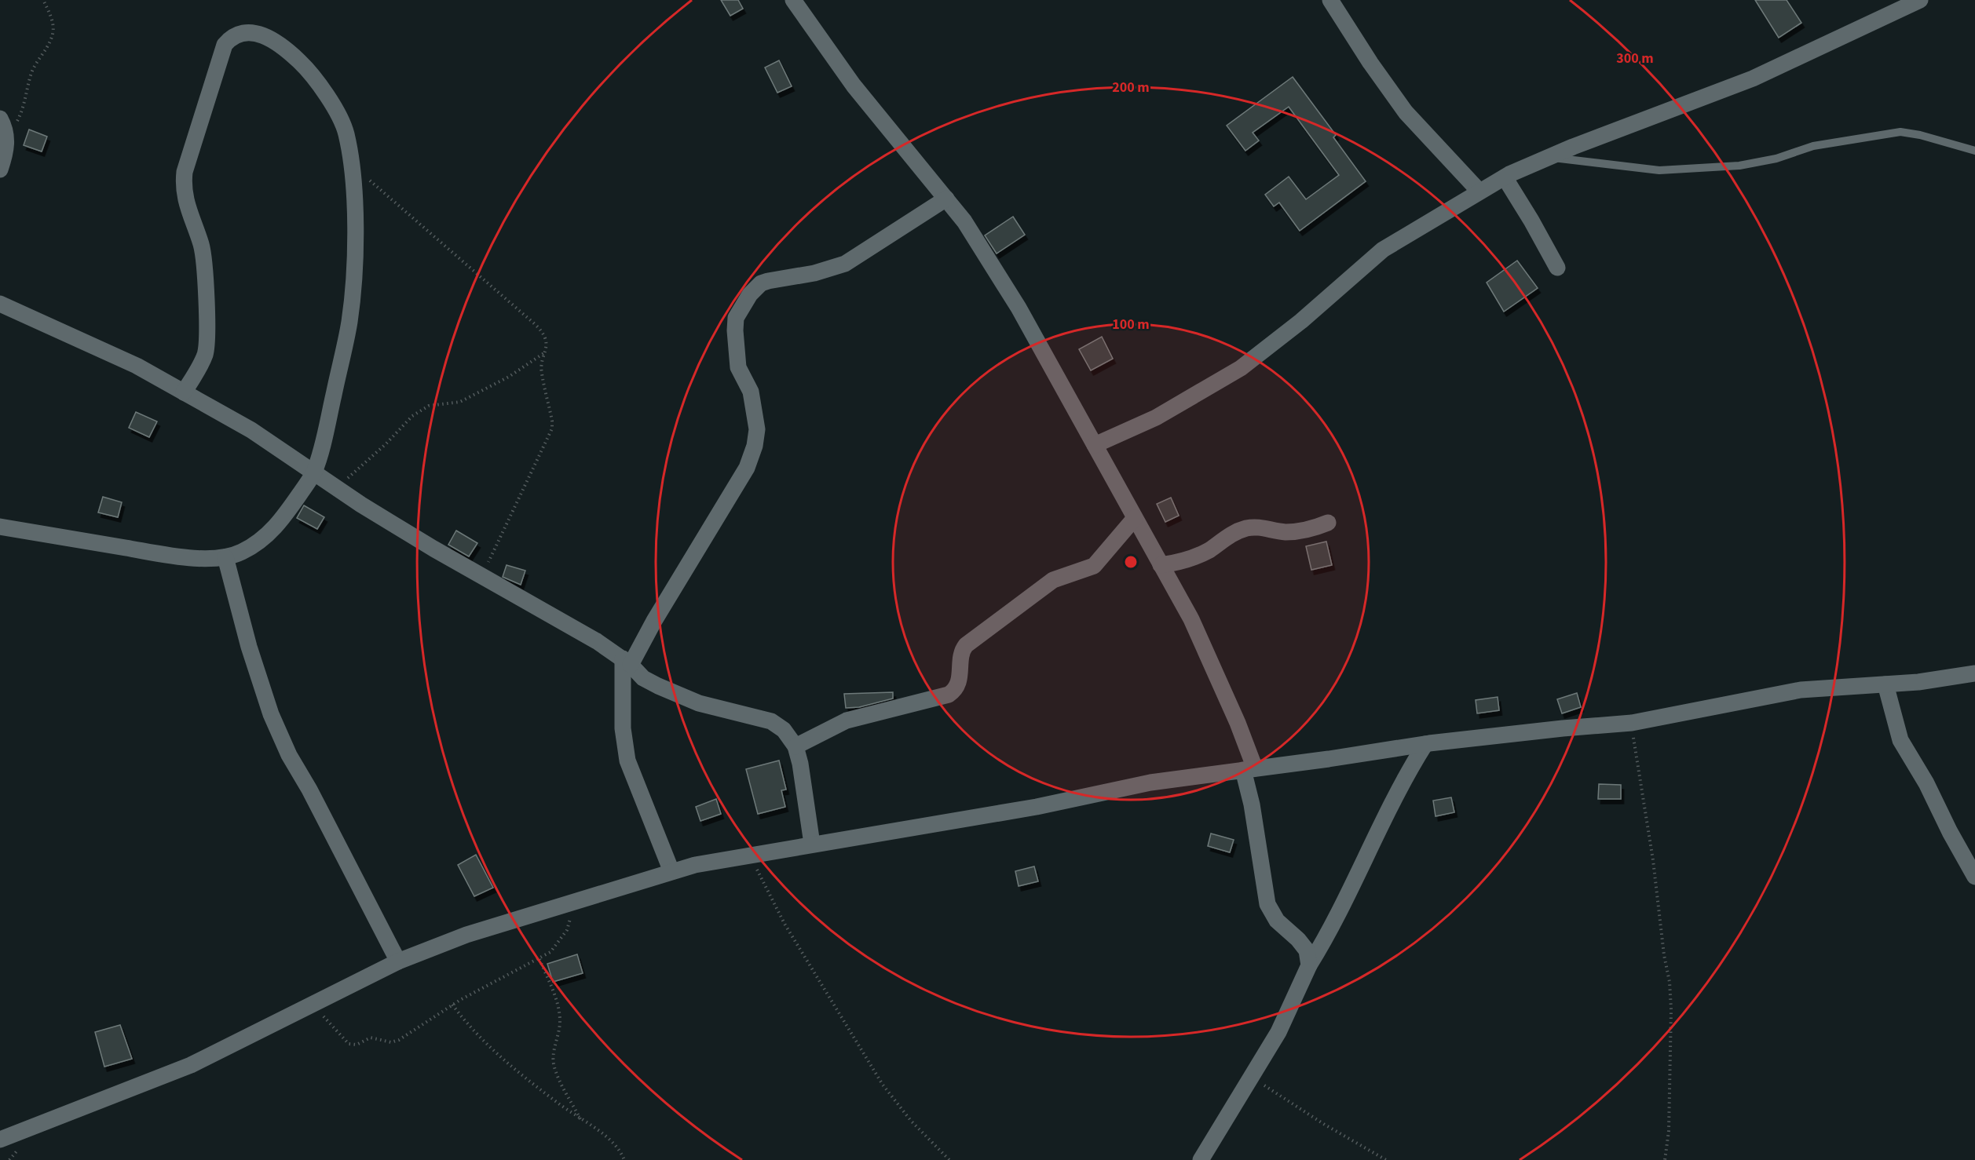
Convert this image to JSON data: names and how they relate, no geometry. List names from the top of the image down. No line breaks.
{"rings":["300 m","200 m","100 m"]}
